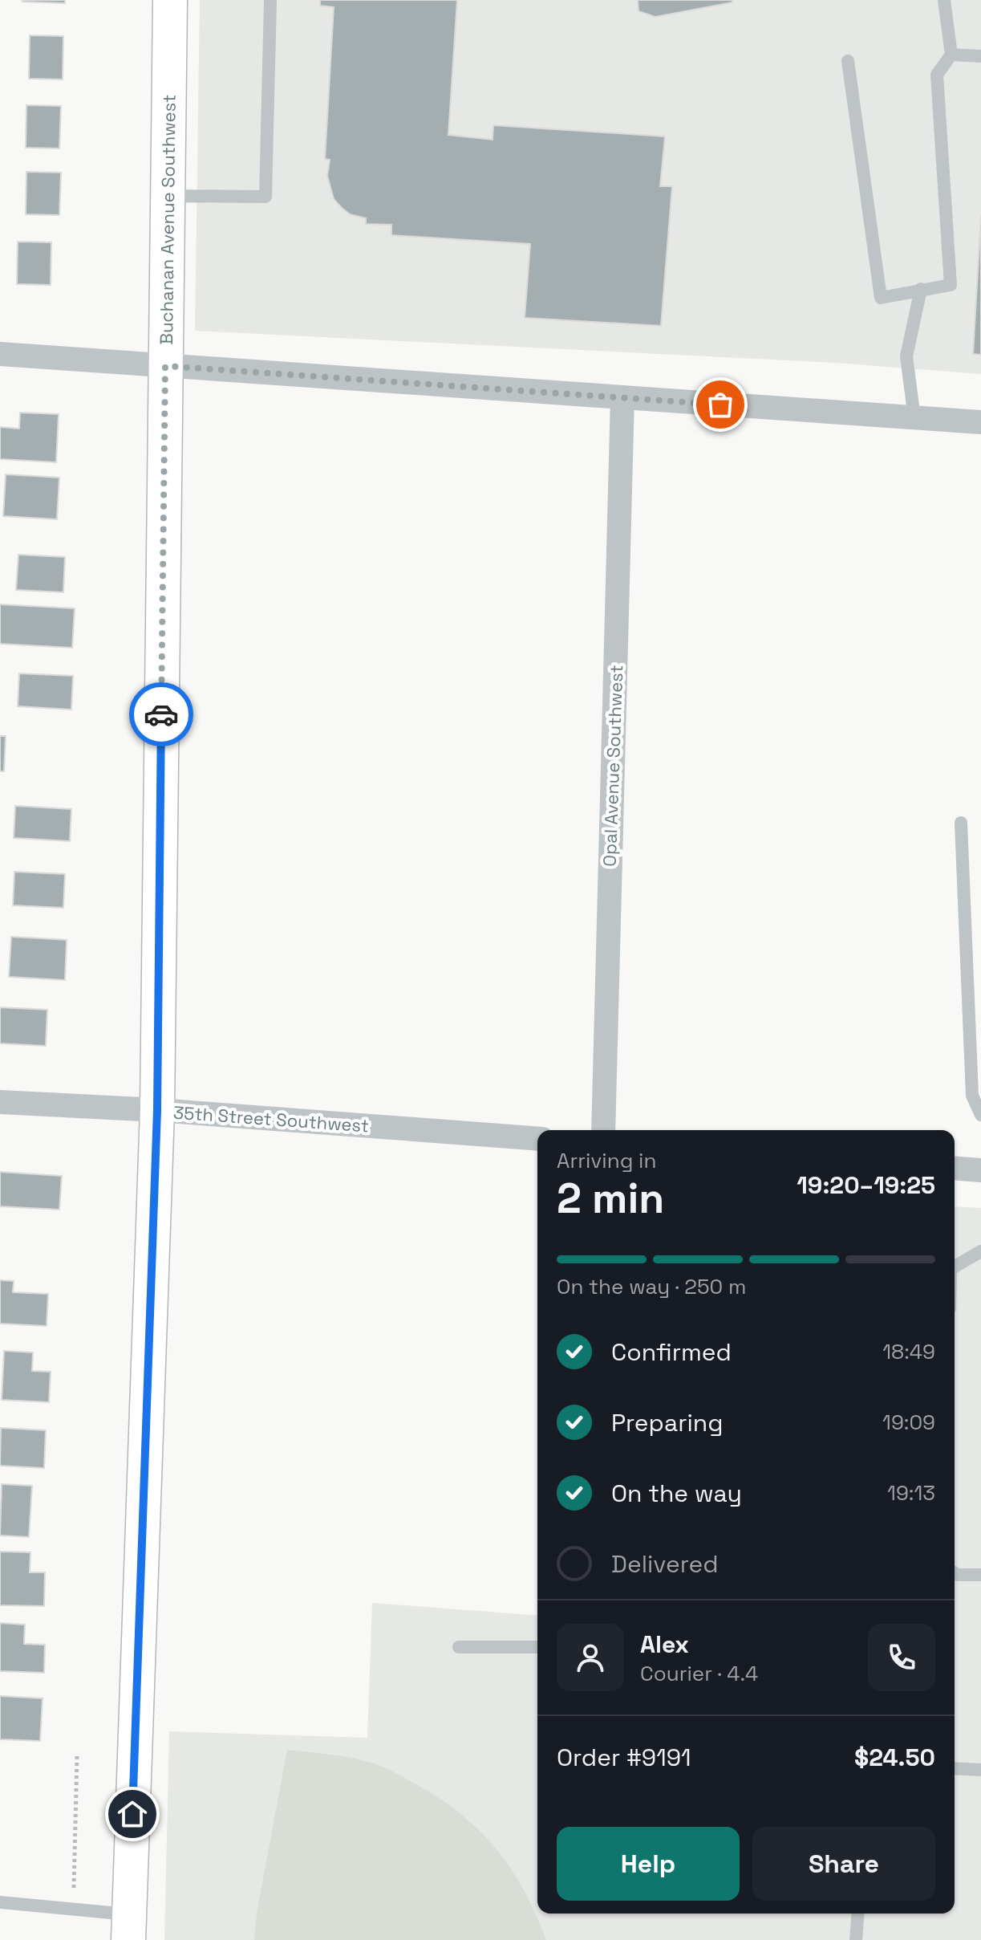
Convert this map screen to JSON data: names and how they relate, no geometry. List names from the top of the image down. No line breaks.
{"streets":{"street":["Buchanan Avenue Southwest","Opal Avenue Southwest","35th Street Southwest"]},"crossings":[["Buchanan Avenue Southwest","35th Street Southwest"]],"page":{"heading":["2 min","Arriving in","19:20–19:25"],"panel":["Alex","Courier · 4.4","Order #9191","$24.50"],"bar":"On the way · 250 m","list":[["Confirmed","18:49"],["Preparing","19:09"],["On the way","19:13"],"Delivered"],"buttons":["Help","Share"]}}
